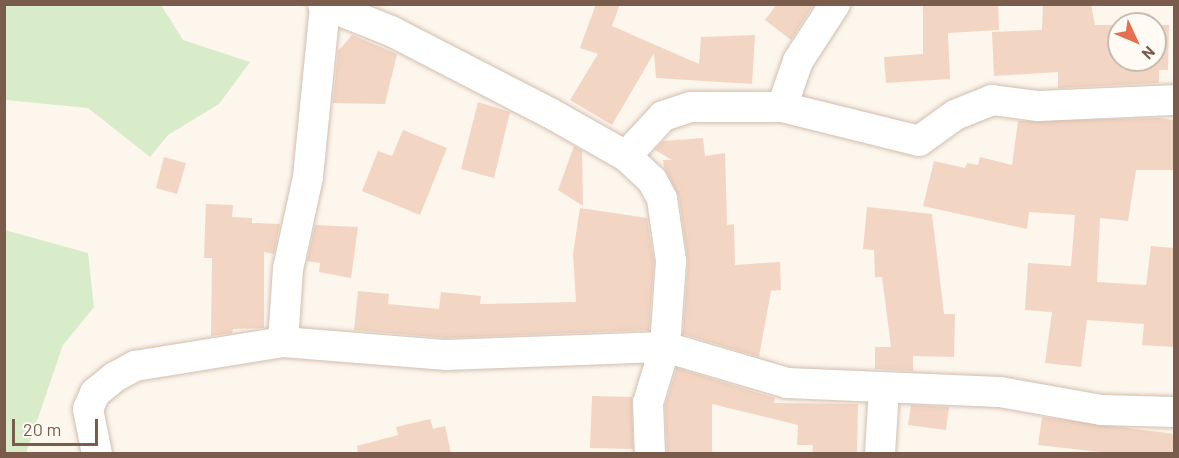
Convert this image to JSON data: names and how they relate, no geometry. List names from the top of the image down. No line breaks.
{"scale_bar":"20 m","north":"bottom right"}
